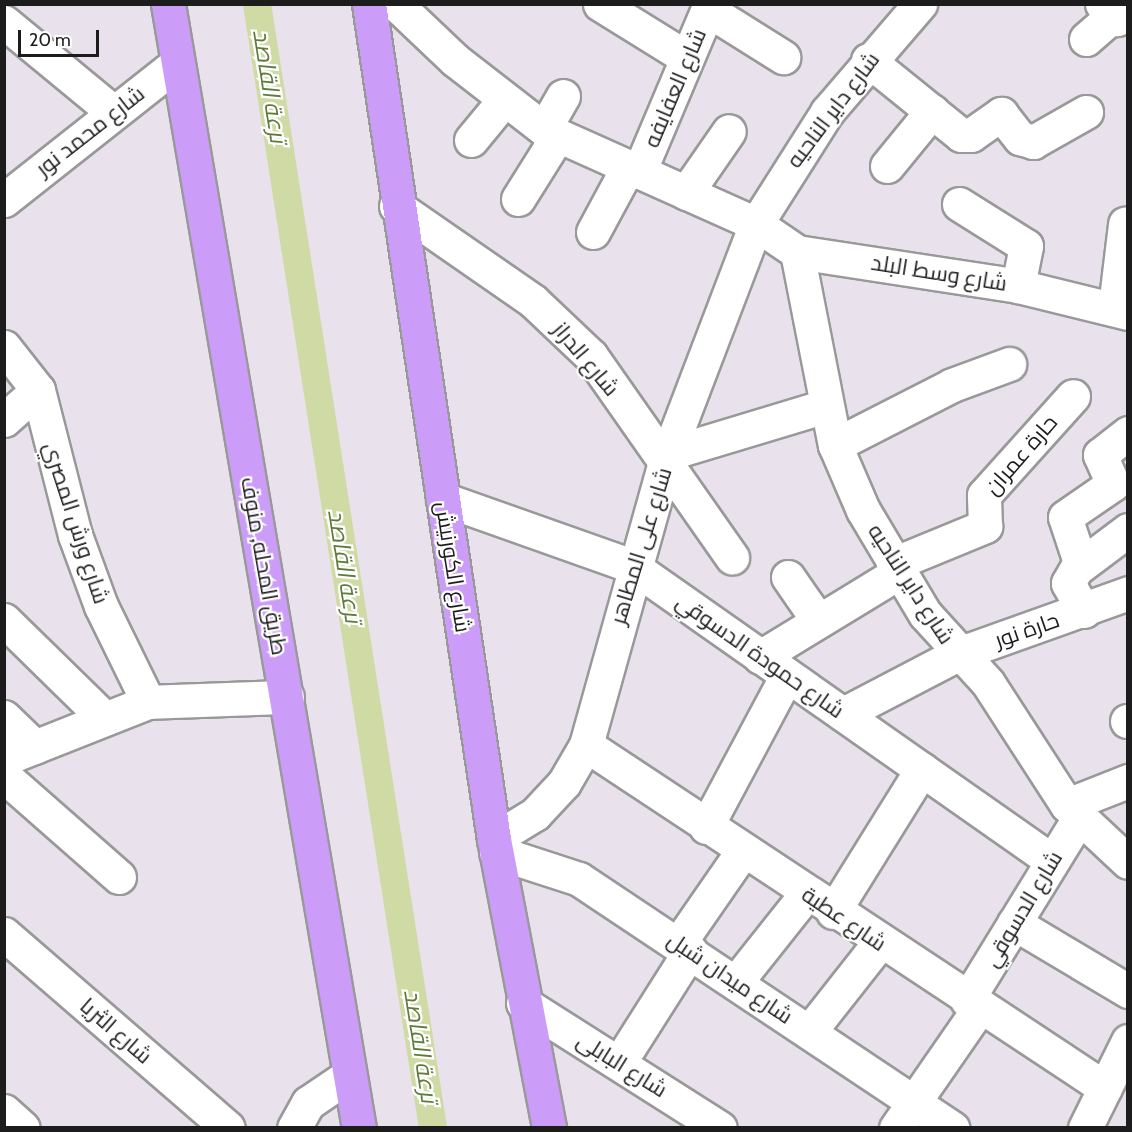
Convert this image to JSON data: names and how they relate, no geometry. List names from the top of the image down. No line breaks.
{"streets":{"main road":["طريق المحله, منوف","شارع الكورنيش"],"street":["شارع العفايفه","شارع داير الناحيه","شارع محمد نور","شارع وسط البلد","شارع الدراز","حارة عمران","شارع ورش المصري","شارع على المطاهر","حارة نور","شارع حمودة الدسوقي","شارع الدسوقي","شارع عطية","شارع ميدان شبل","شارع الثريا","شارع البابلى"]},"crossings":[["شارع العفايفه","شارع وسط البلد"],["شارع داير الناحيه","شارع وسط البلد"],["شارع داير الناحيه","حارة عمران"],["شارع داير الناحيه","شارع على المطاهر"],["شارع داير الناحيه","حارة نور"],["شارع داير الناحيه","شارع الدسوقي"],["شارع محمد نور","طريق المحله, منوف"],["شارع وسط البلد","شارع على المطاهر"],["شارع الدراز","شارع على المطاهر"],["شارع الدراز","شارع الكورنيش"],["شارع على المطاهر","شارع الكورنيش"],["شارع على المطاهر","شارع حمودة الدسوقي"],["شارع على المطاهر","شارع عطية"],["شارع على المطاهر","شارع ميدان شبل"],["شارع الكورنيش","شارع حمودة الدسوقي"],["شارع الكورنيش","شارع ميدان شبل"],["شارع الكورنيش","شارع البابلى"],["حارة نور","شارع حمودة الدسوقي"],["شارع حمودة الدسوقي","شارع الدسوقي"],["شارع الدسوقي","شارع عطية"],["شارع الدسوقي","شارع ميدان شبل"]],"water":["ترعة القاصد"],"scale_bar":"20 m"}
